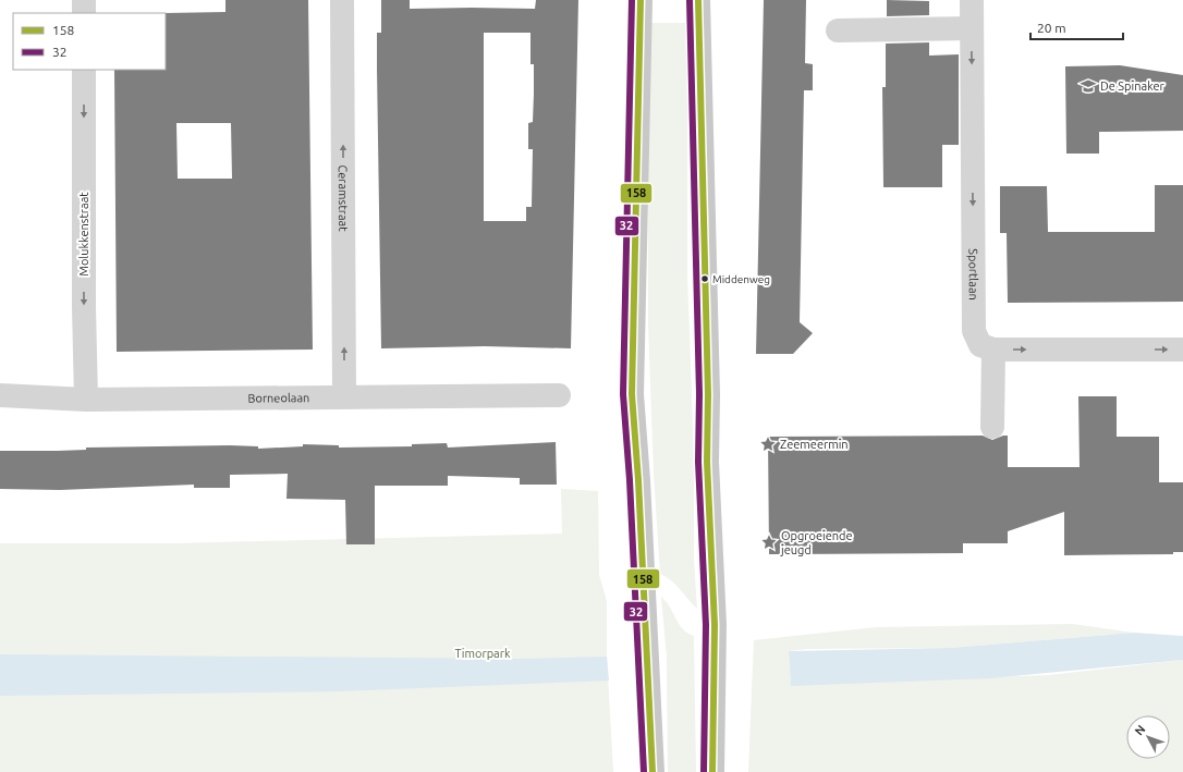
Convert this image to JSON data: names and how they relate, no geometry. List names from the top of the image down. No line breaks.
{"streets":{"street":["Ceramstraat","Molukkenstraat","Sportlaan","Borneolaan"]},"crossings":[["Ceramstraat","Borneolaan"],["Molukkenstraat","Borneolaan"]],"one_way":["Ceramstraat","Molukkenstraat","Sportlaan"],"parks":["Timorpark"],"places":{"school or university":["De Spinaker"],"other":["Middenweg"],"place":["Zeemeermin","Opgroeiende jeugd"]},"lines":["transit line 158","transit line 32"],"legend":["158","32"],"scale_bar":"20 m","north":"top left"}
